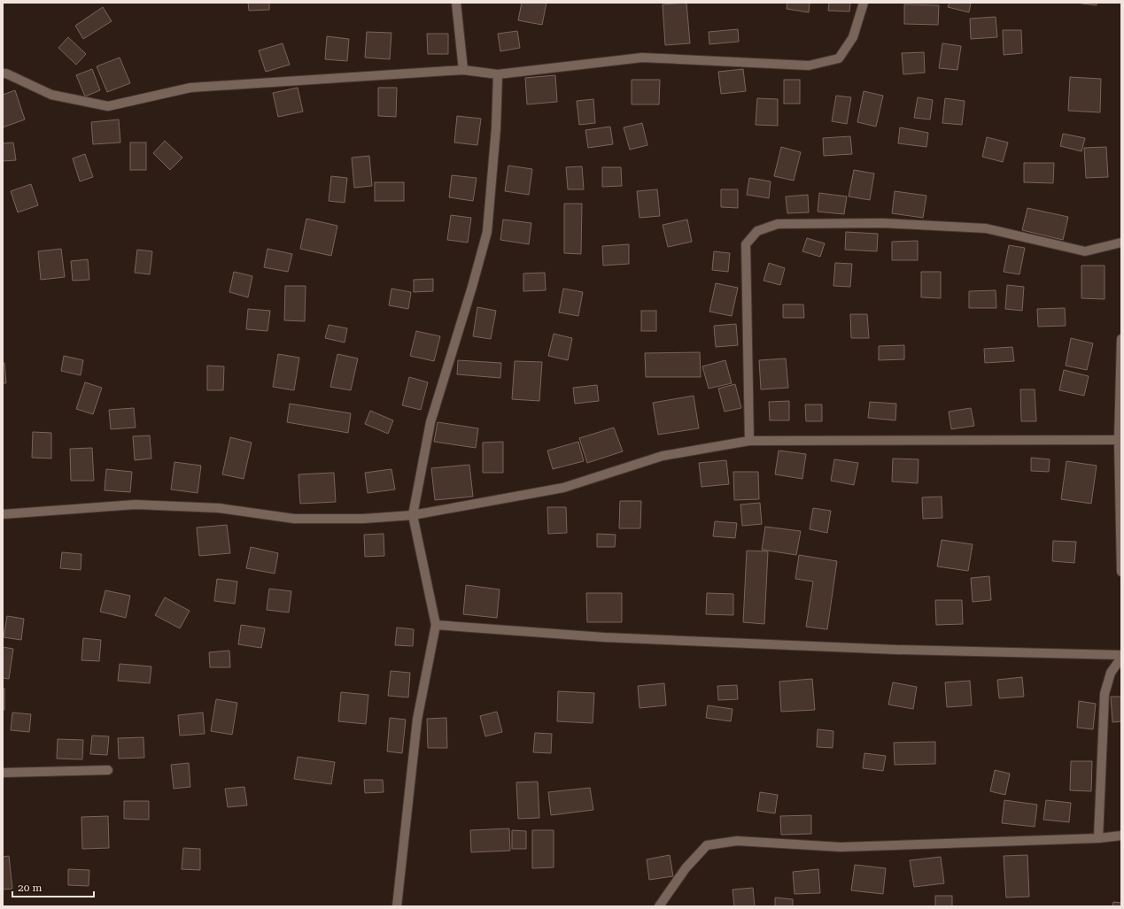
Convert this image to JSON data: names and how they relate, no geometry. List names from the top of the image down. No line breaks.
{"scale_bar":"20 m"}
